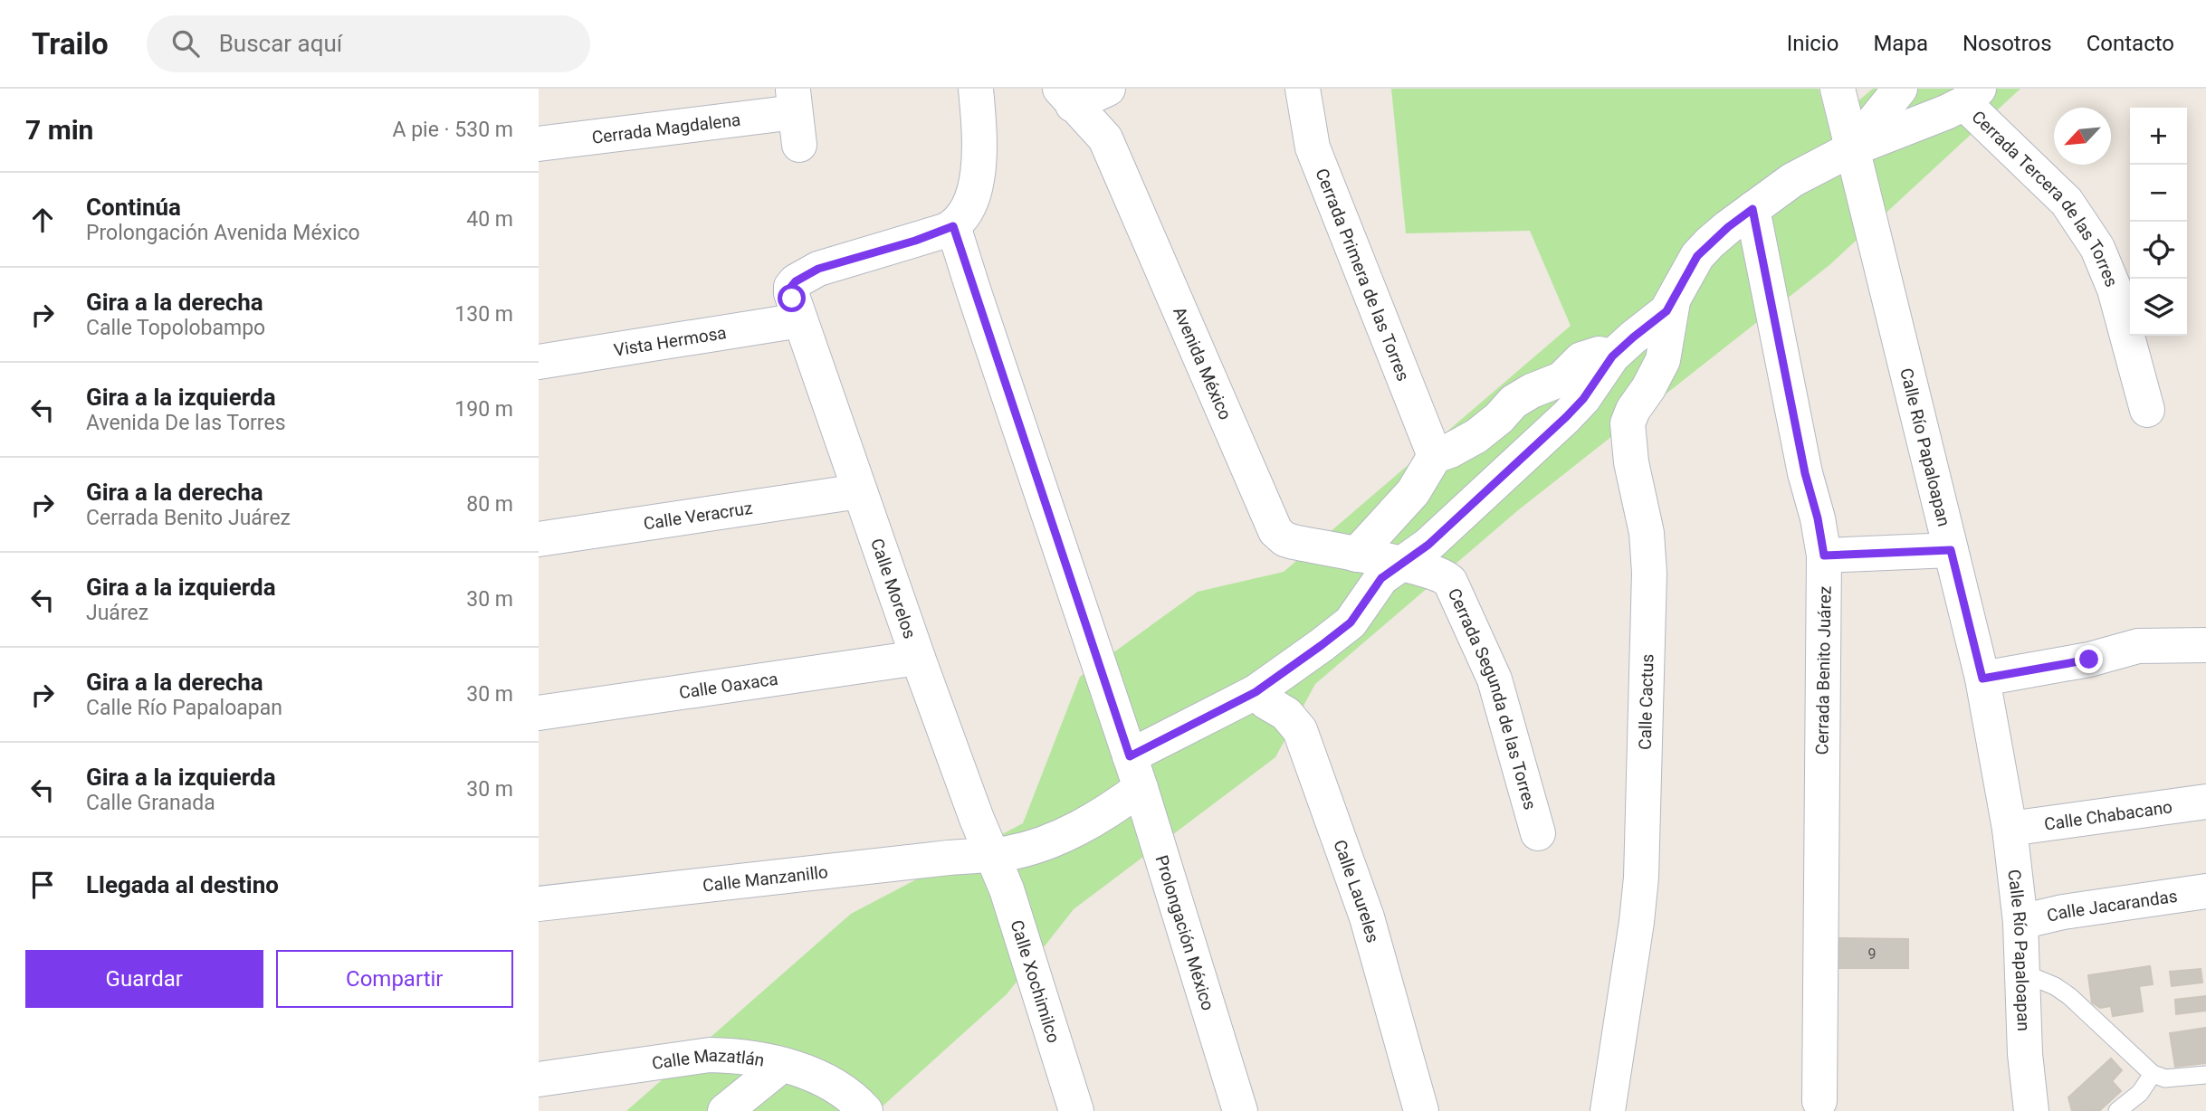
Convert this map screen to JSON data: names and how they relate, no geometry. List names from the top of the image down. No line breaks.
{"streets":{"street":["Cerrada Magdalena","Cerrada Tercera de las Torres","Cerrada Primera de las Torres","Vista Hermosa","Avenida México","Calle Río Papaloapan","Calle Veracruz","Calle Morelos","Cerrada Benito Juárez","Calle Oaxaca","Cerrada Segunda de las Torres","Calle Cactus","Calle Chabacano","Calle Manzanillo","Calle Laureles","Calle Jacarandas","Prolongación México","Calle Xochimilco","Calle Mazatlán"]},"crossings":[["Vista Hermosa","Calle Morelos"],["Avenida México","Cerrada Segunda de las Torres"],["Avenida México","Calle Manzanillo"],["Calle Río Papaloapan","Calle Chabacano"],["Calle Río Papaloapan","Calle Jacarandas"],["Calle Veracruz","Calle Morelos"],["Calle Morelos","Calle Oaxaca"],["Calle Morelos","Calle Manzanillo"],["Calle Morelos","Calle Xochimilco"],["Cerrada Segunda de las Torres","Calle Manzanillo"],["Calle Cactus","Calle Manzanillo"],["Calle Manzanillo","Calle Laureles"],["Calle Manzanillo","Prolongación México"],["Calle Manzanillo","Calle Xochimilco"]],"house_numbers":["9"],"north":"bottom left","page":{"header":"Trailo","search":"Buscar aquí","nav":["Inicio","Mapa","Nosotros","Contacto"],"heading":["7 min","A pie · 530 m"],"map_buttons":["+","−"],"list":[["Continúa","Prolongación Avenida México","40 m"],["Gira a la derecha","Calle Topolobampo","130 m"],["Gira a la izquierda","Avenida De las Torres","190 m"],["Gira a la derecha","Cerrada Benito Juárez","80 m"],["Gira a la izquierda","Juárez","30 m"],["Gira a la derecha","Calle Río Papaloapan","30 m"],["Gira a la izquierda","Calle Granada","30 m"],"Llegada al destino"],"buttons":["Guardar","Compartir"]}}
